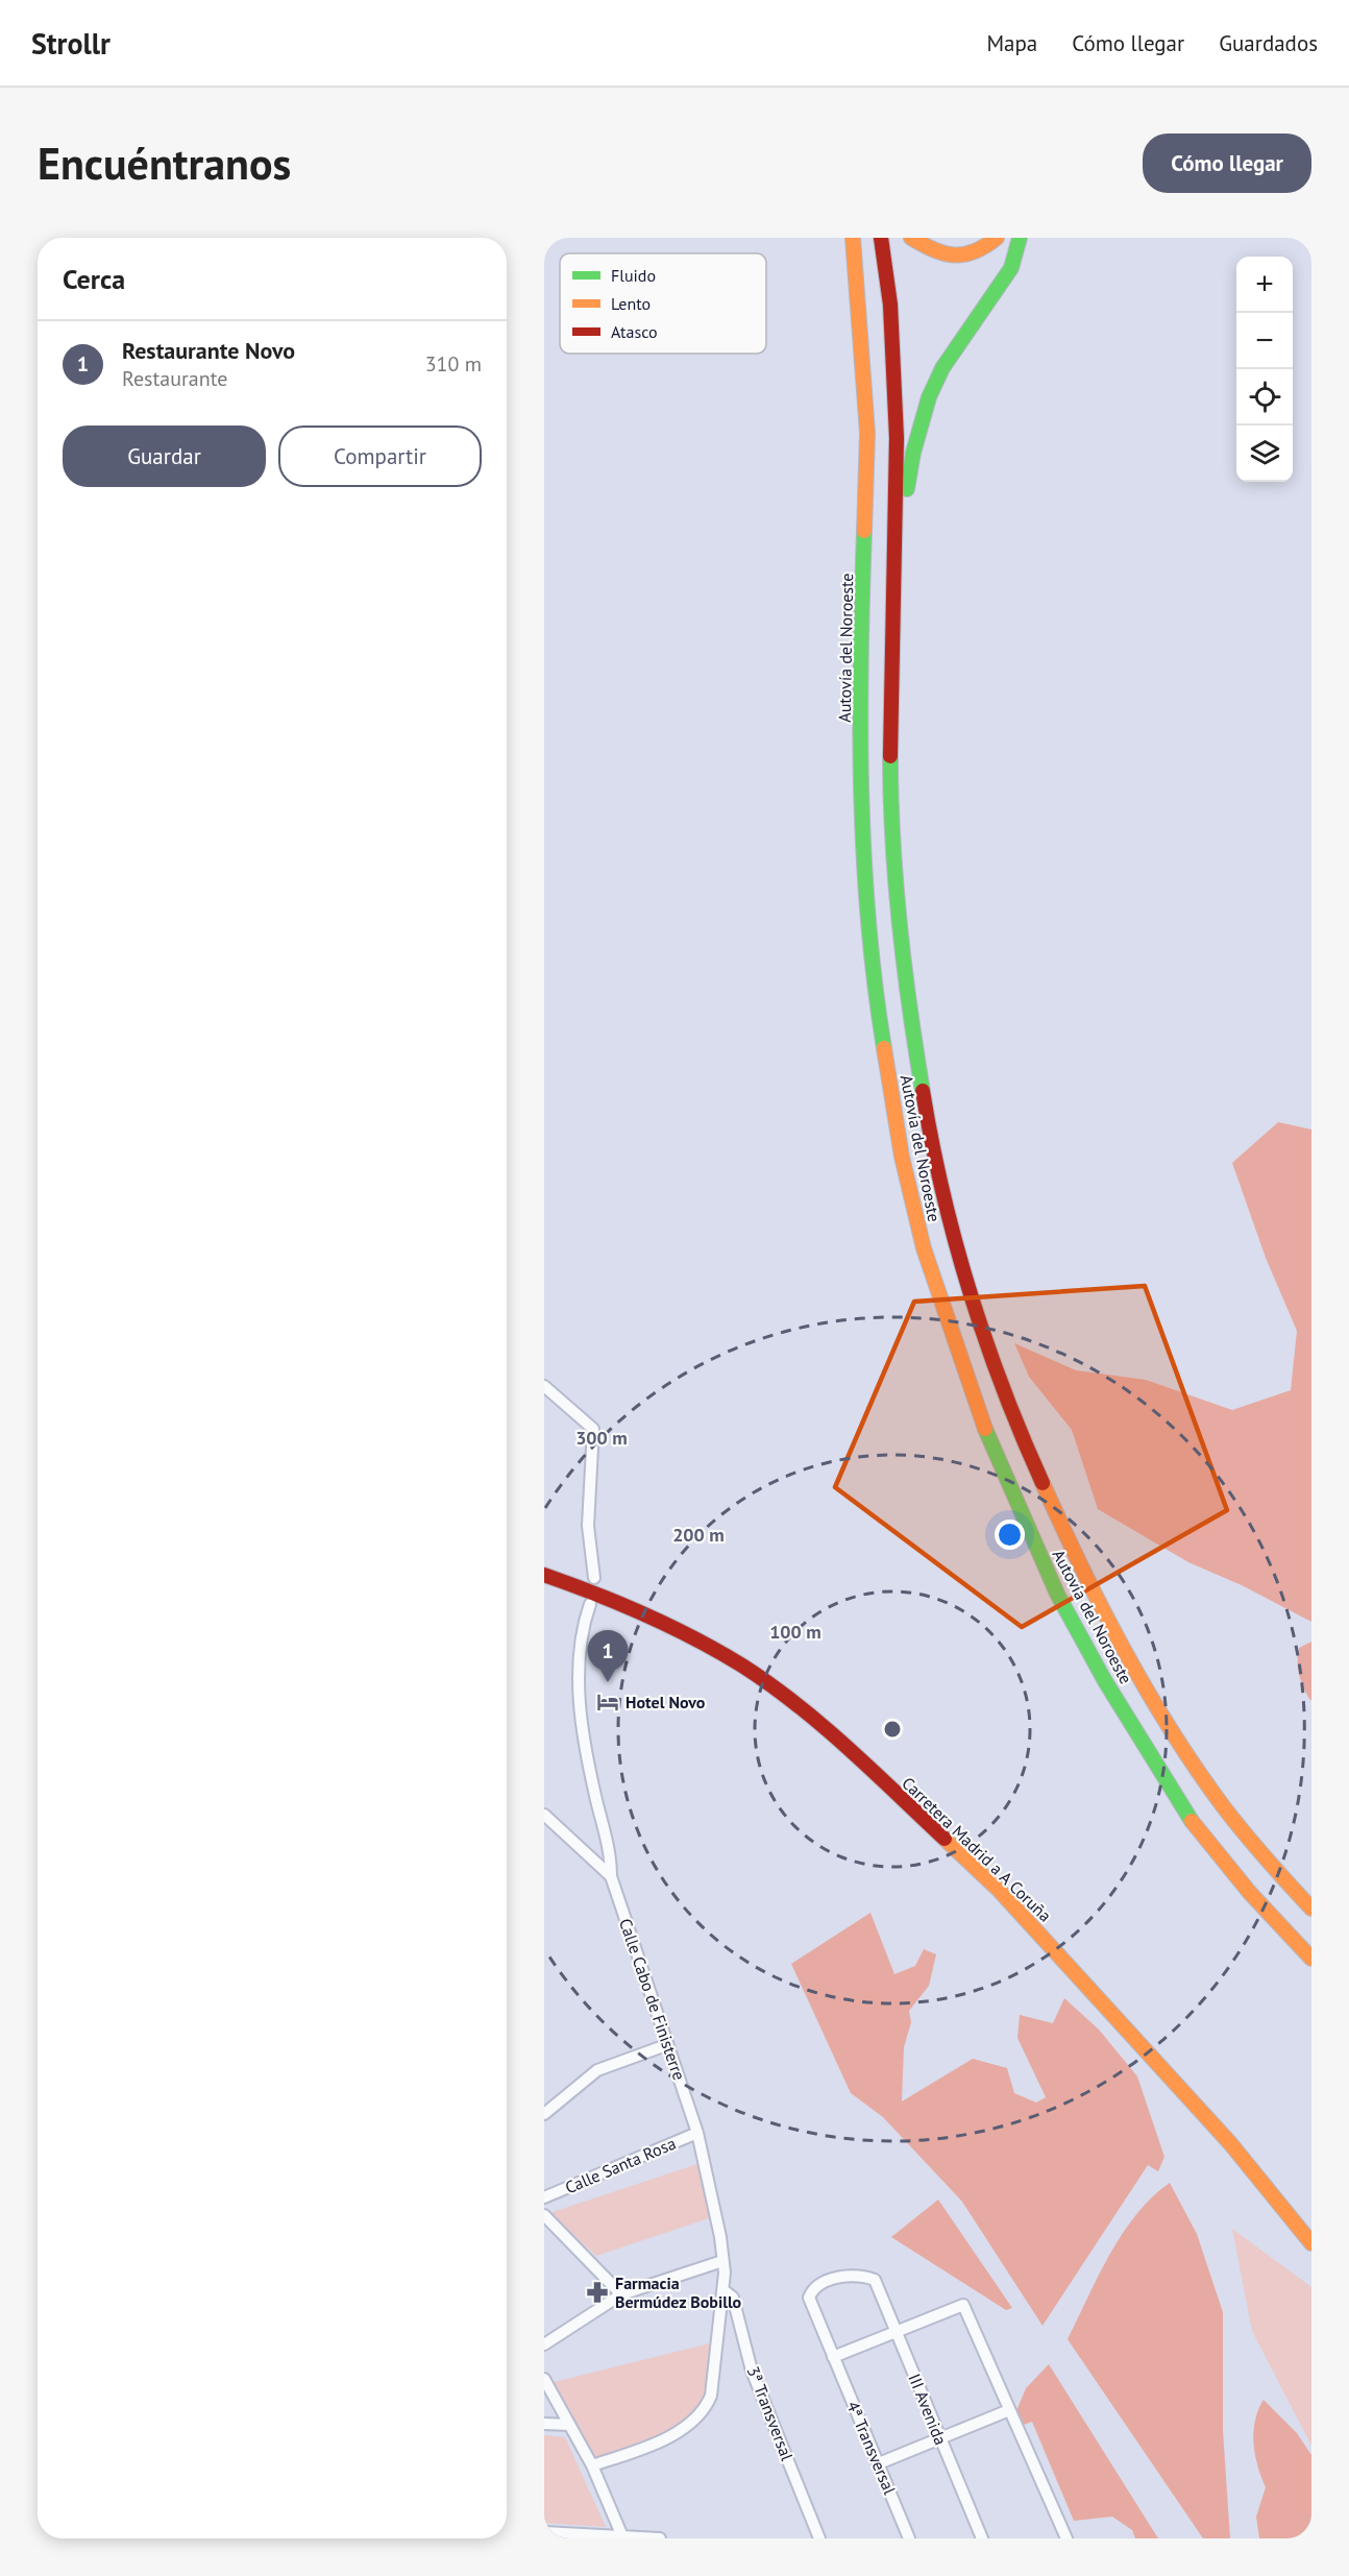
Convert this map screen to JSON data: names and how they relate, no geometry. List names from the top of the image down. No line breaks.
{"streets":{"highway":["Autovía del Noroeste","Carretera Madrid a A Coruña"],"street":["Calle Cabo de Finisterre","Calle Santa Rosa","III Avenida","3ª Transversal","4ª Transversal"]},"crossings":[["Calle Cabo de Finisterre","Calle Santa Rosa"],["Calle Cabo de Finisterre","3ª Transversal"],["III Avenida","4ª Transversal"]],"places":{"hotel":["Hotel Novo"],"pharmacy":["Farmacia Bermúdez Bobillo"]},"legend":["Fluido","Lento","Atasco"],"page":{"header":"Strollr","nav":["Mapa","Cómo llegar","Guardados"],"buttons":["Cómo llegar",["Guardar","Compartir"]],"title":"Encuéntranos","heading":"Cerca","map_buttons":["+","−"],"list":[{"mark":"1","name":"Restaurante Novo","note":"Restaurante","value":"310 m"}],"pins":"1"},"rings":["300 m","200 m","100 m"]}
